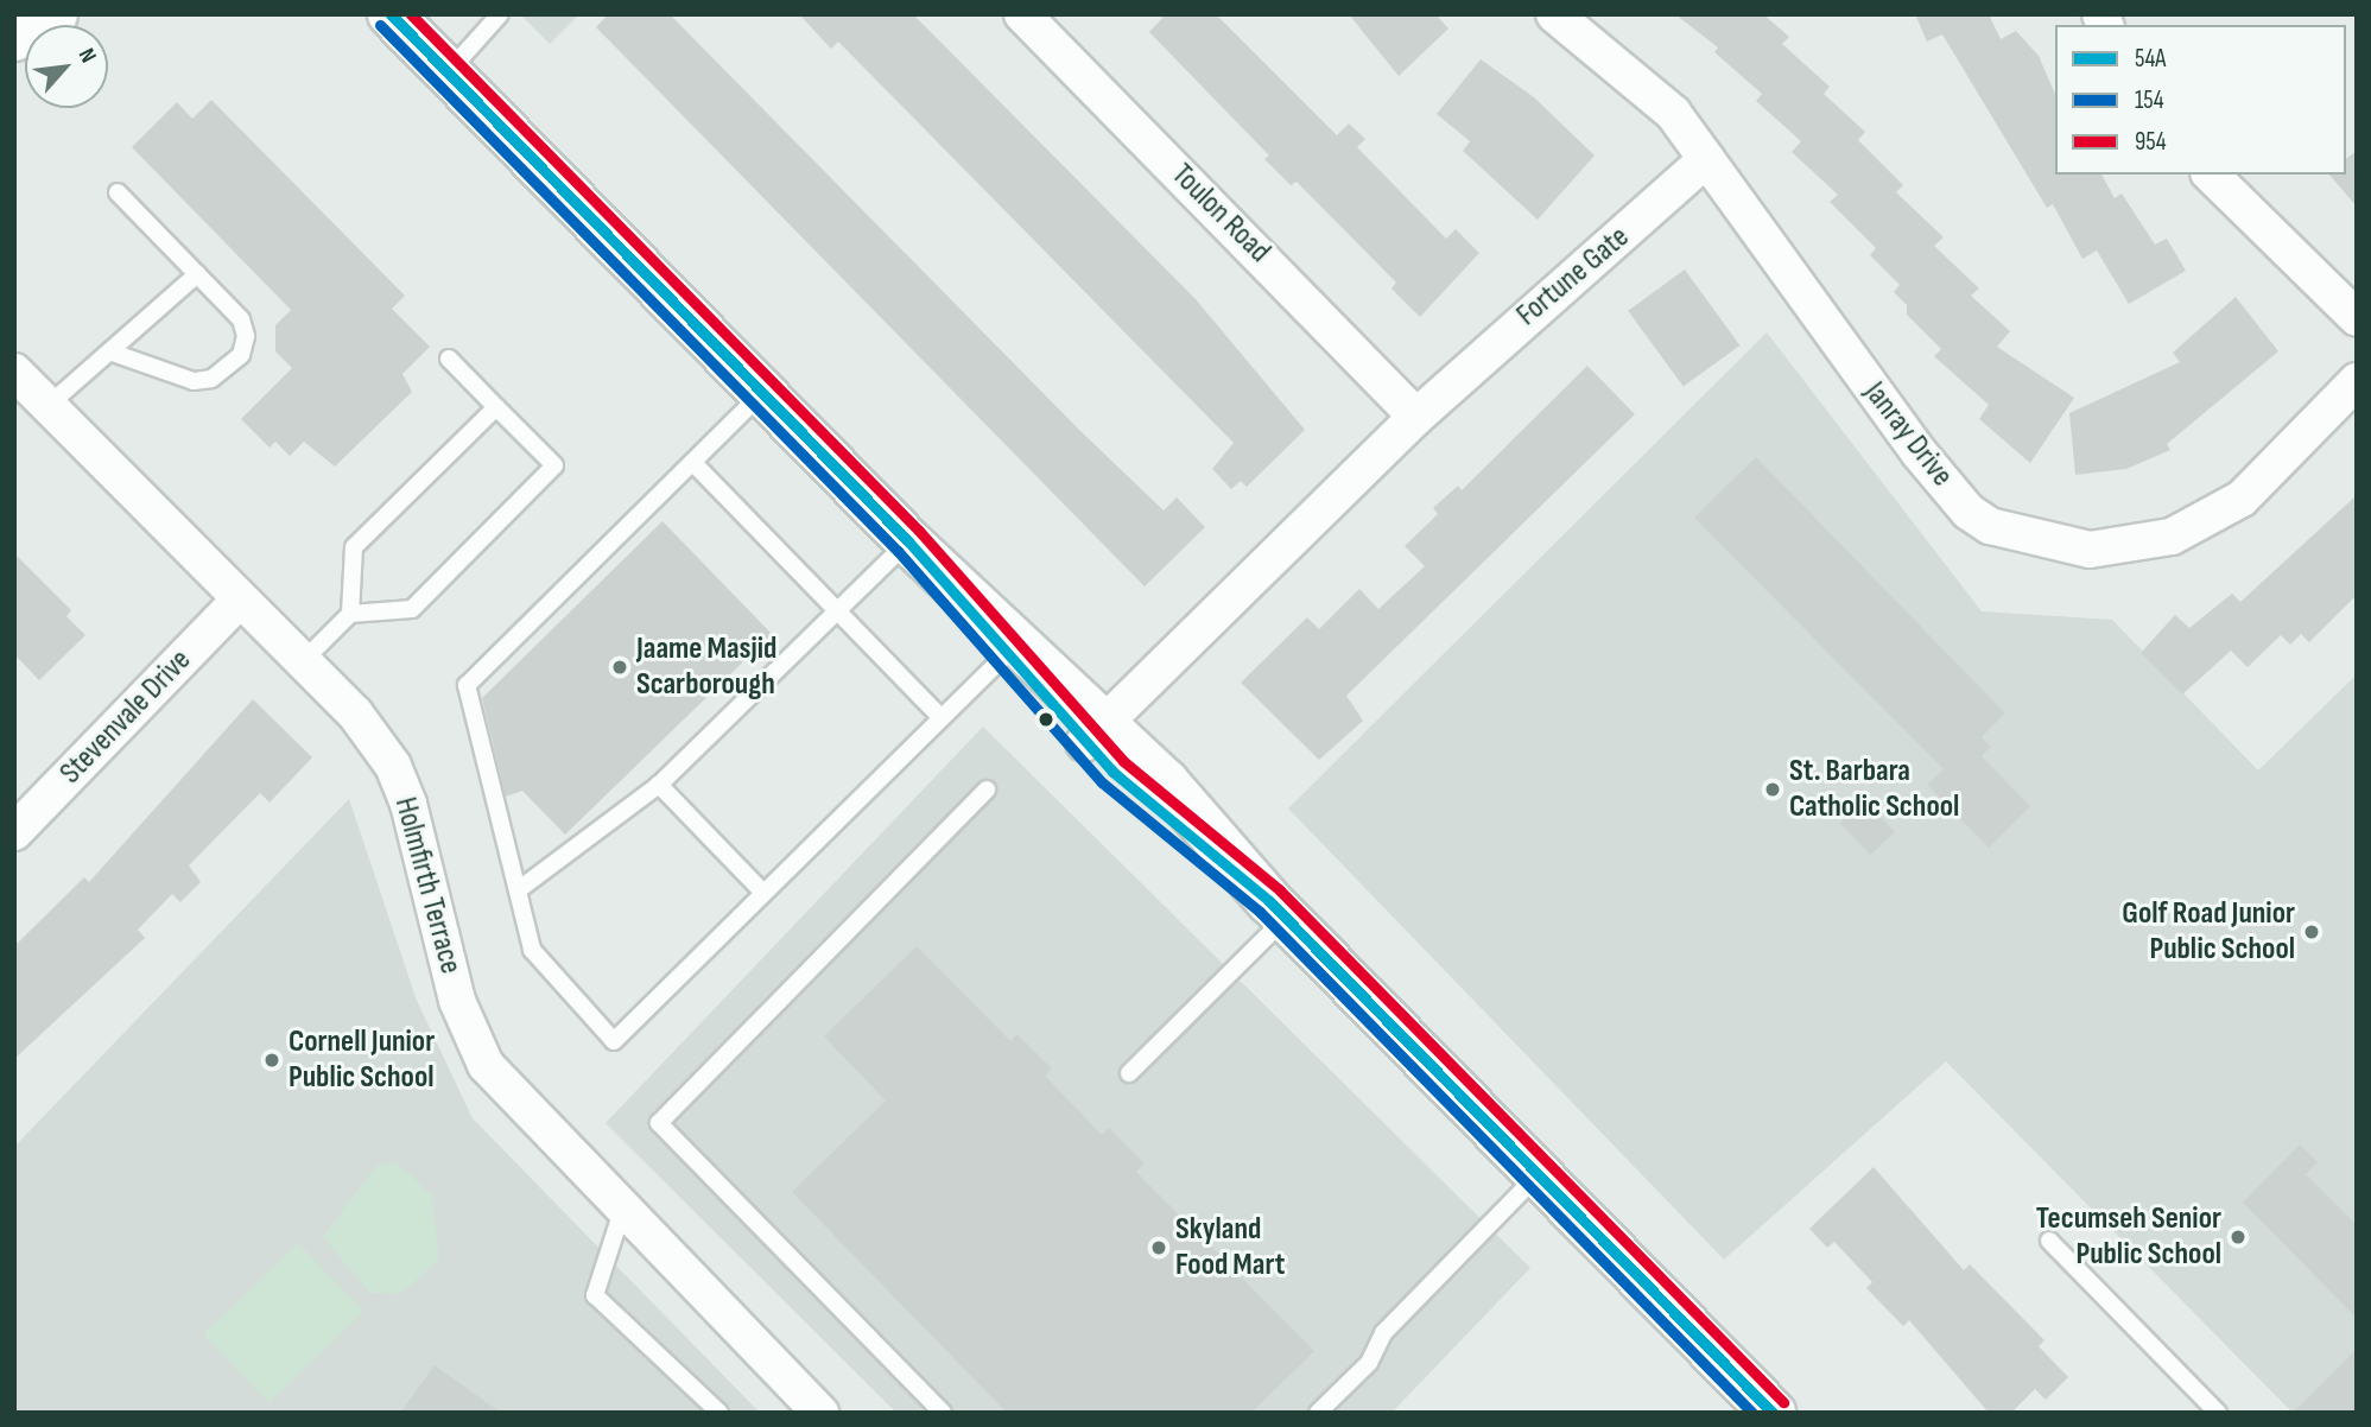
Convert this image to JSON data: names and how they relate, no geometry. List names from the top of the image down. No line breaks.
{"streets":{"street":["Toulon Road","Fortune Gate","Janray Drive","Stevenvale Drive","Holmfirth Terrace"]},"crossings":[["Toulon Road","Fortune Gate"],["Fortune Gate","Janray Drive"],["Stevenvale Drive","Holmfirth Terrace"]],"places":["Jaame Masjid Scarborough","St. Barbara Catholic School","Golf Road Junior Public School","Cornell Junior Public School","Tecumseh Senior Public School","Skyland Food Mart"],"lines":["transit line 54A","transit line 954","transit line 154"],"legend":["54A","154","954"],"north":"top right"}
